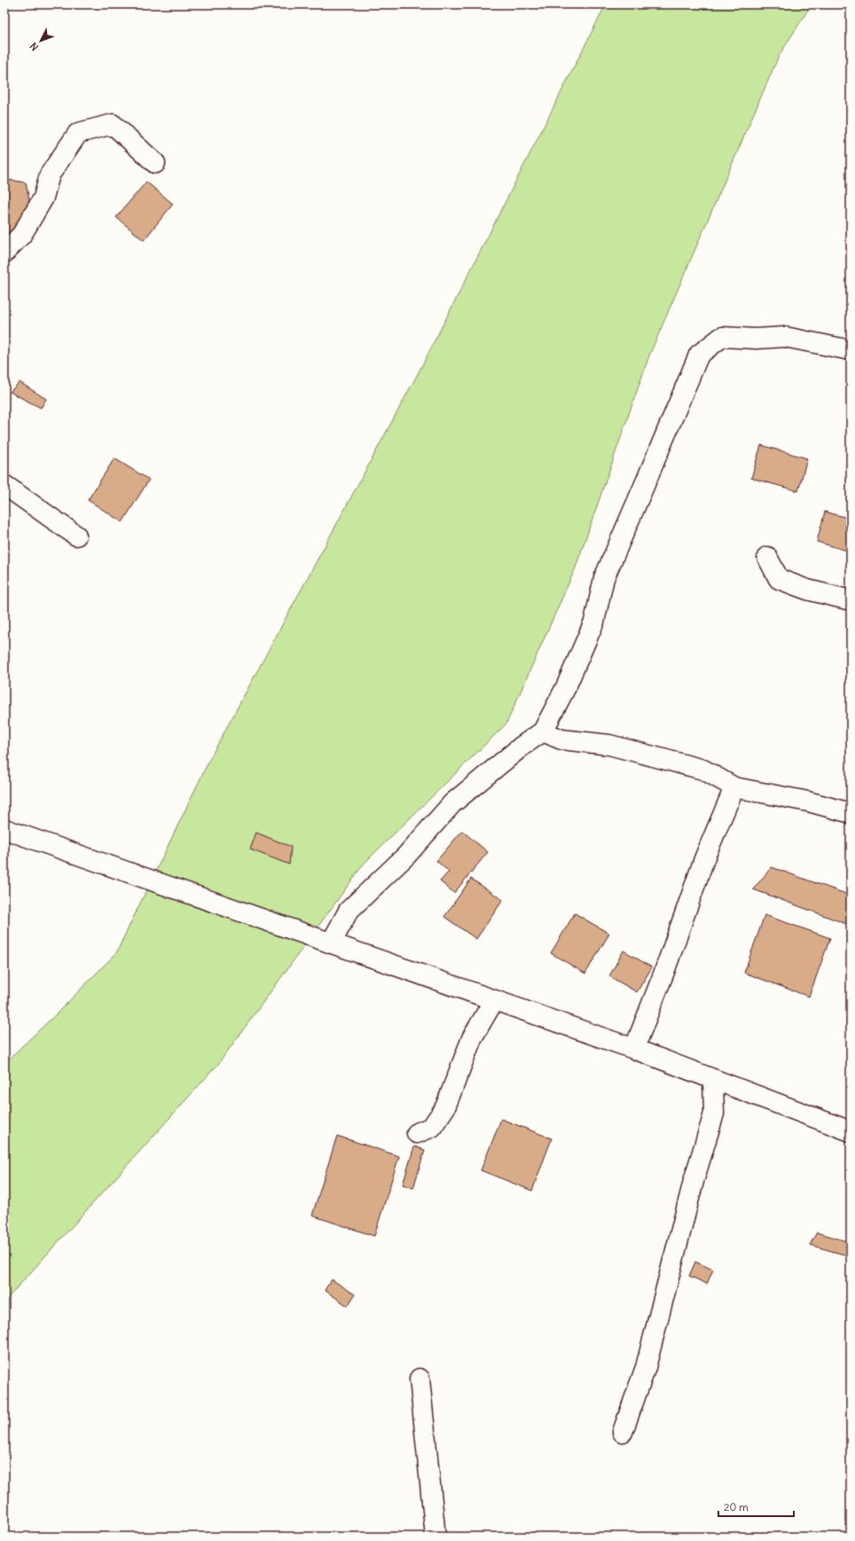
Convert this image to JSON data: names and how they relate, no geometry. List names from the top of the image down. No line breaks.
{"scale_bar":"20 m","north":"bottom left"}
